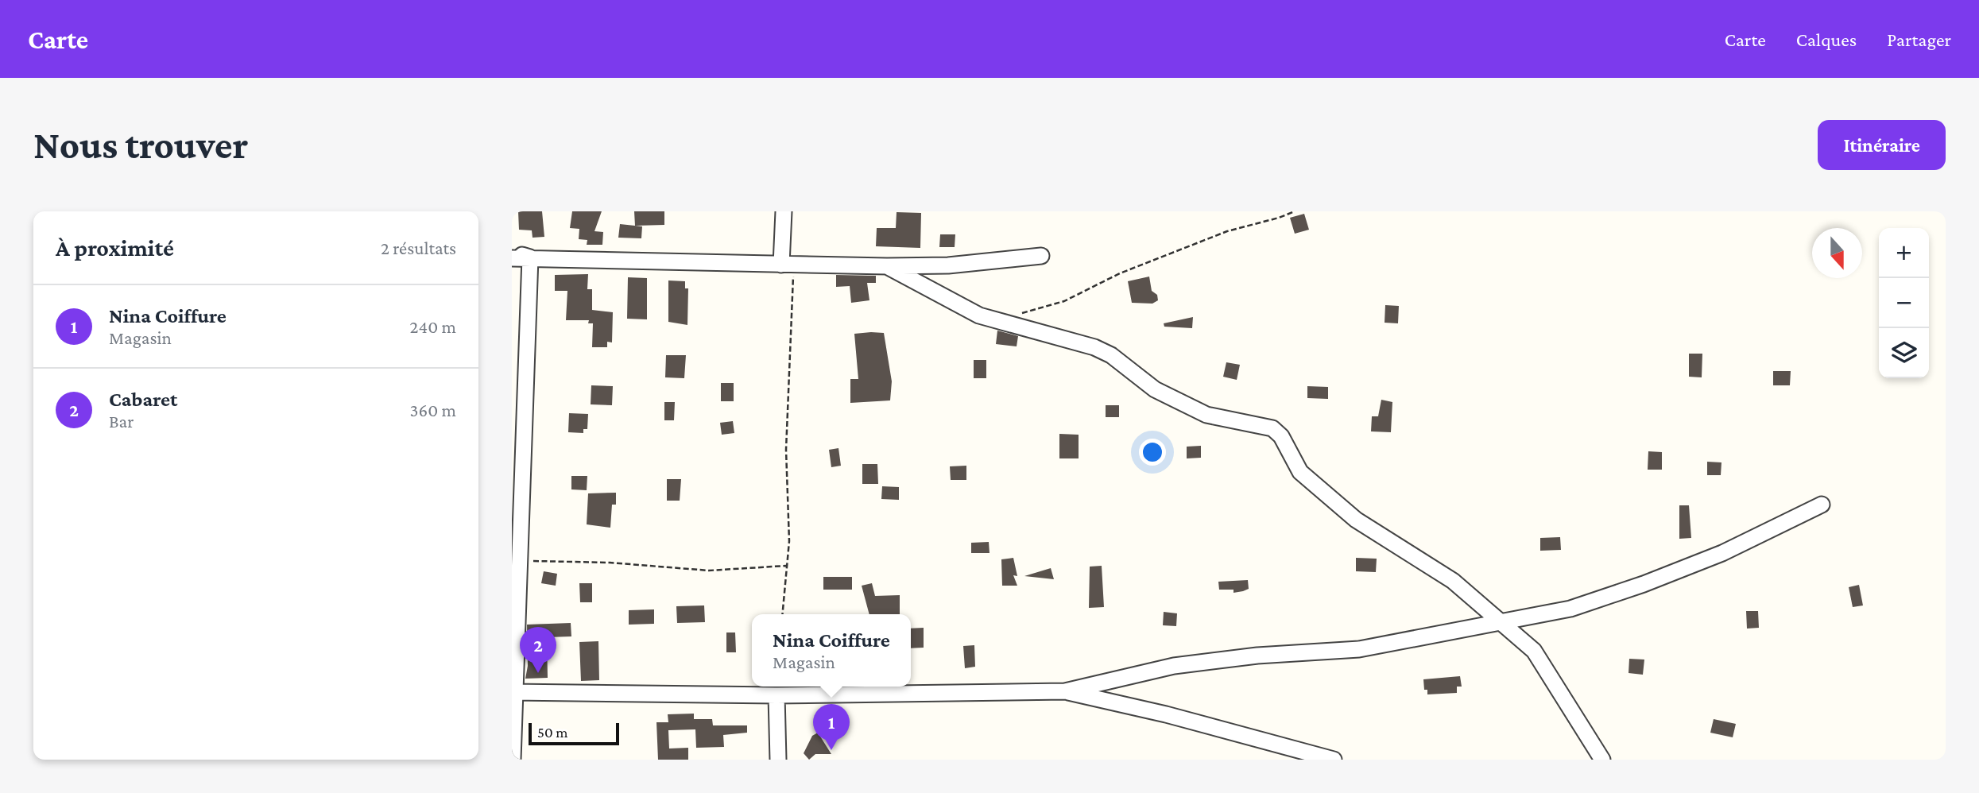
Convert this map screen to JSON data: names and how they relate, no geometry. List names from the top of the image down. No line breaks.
{"scale_bar":"50 m","north":"bottom","page":{"header":"Carte","nav":["Carte","Calques","Partager"],"buttons":"Itinéraire","title":"Nous trouver","heading":["À proximité","2 résultats"],"map_buttons":["+","−"],"list":[{"mark":"1","name":"Nina Coiffure","note":"Magasin","value":"240 m"},{"mark":"2","name":"Cabaret","note":"Bar","value":"360 m"}],"popup":["Nina Coiffure","Magasin"],"pins":["2","1"],"scale":"50 m"}}
